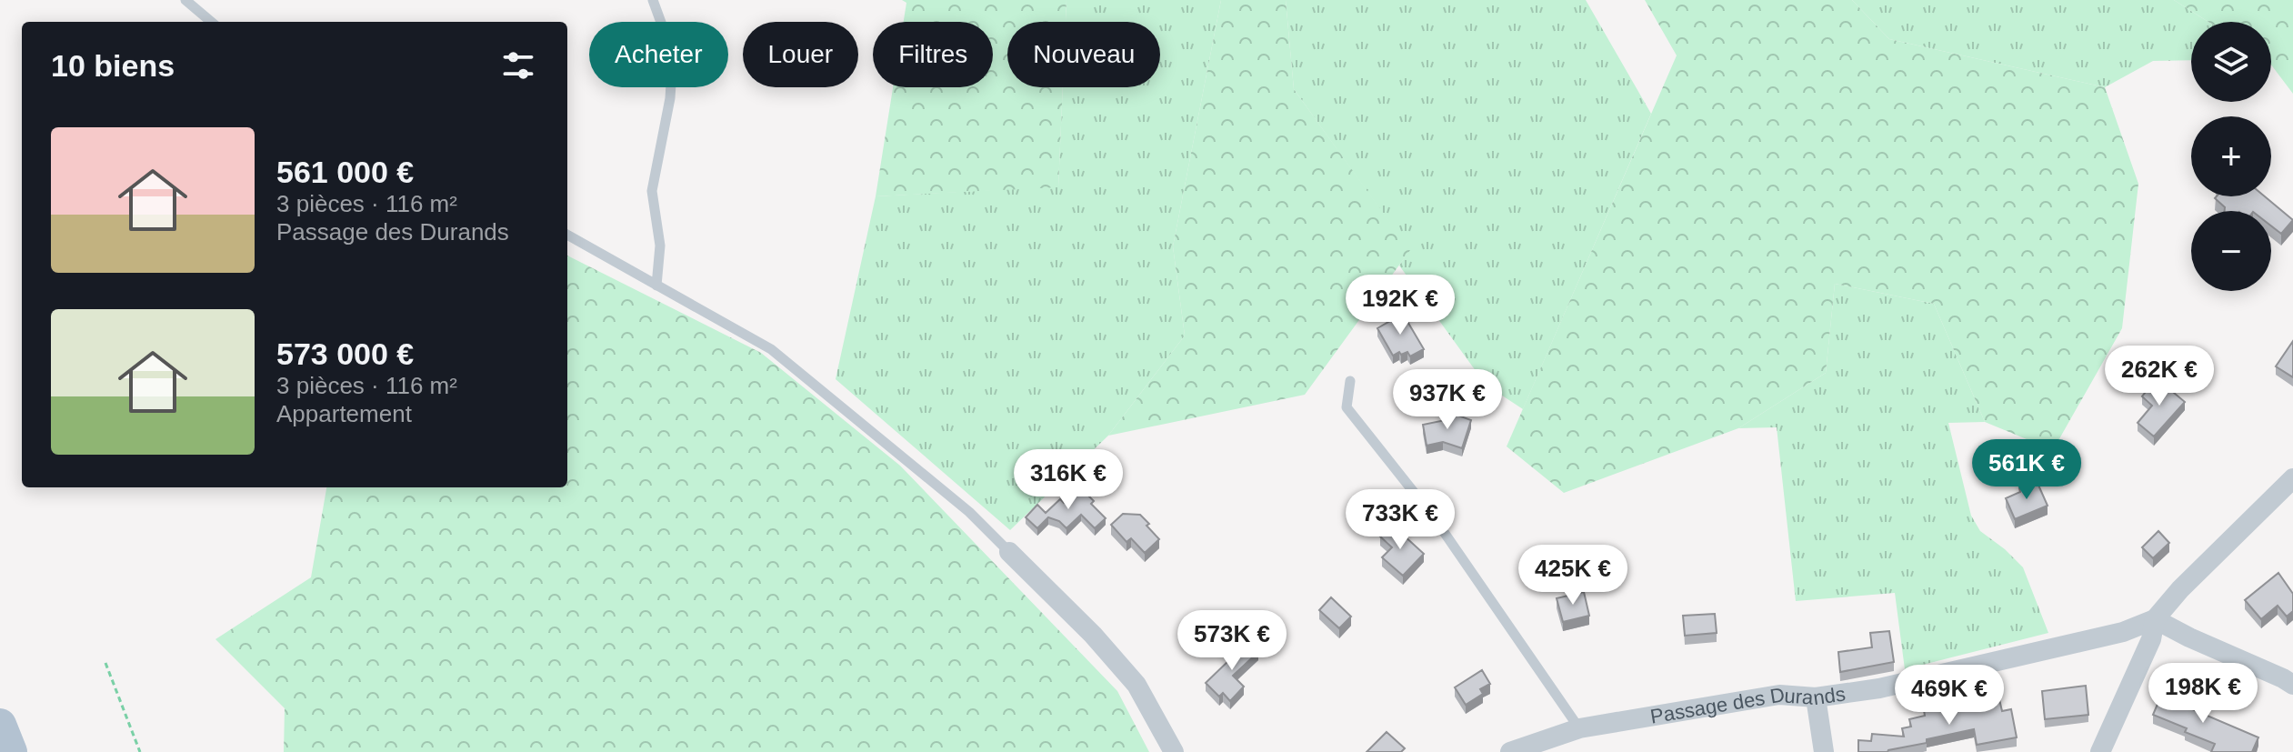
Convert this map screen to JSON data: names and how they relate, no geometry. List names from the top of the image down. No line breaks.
{"streets":{"street":["Passage des Durands"]},"page":{"map_buttons":["+","−"],"chip":["Acheter","Louer","Filtres","Nouveau"],"heading":"10 biens","list":[{"name":"561 000 €","note":"3 pièces · 116 m² · Passage des Durands"},{"name":"573 000 €","note":"3 pièces · 116 m² · Appartement"}],"price":["192K €","262K €","937K €","561K €","316K €","733K €","425K €","573K €","198K €","469K €"]}}
